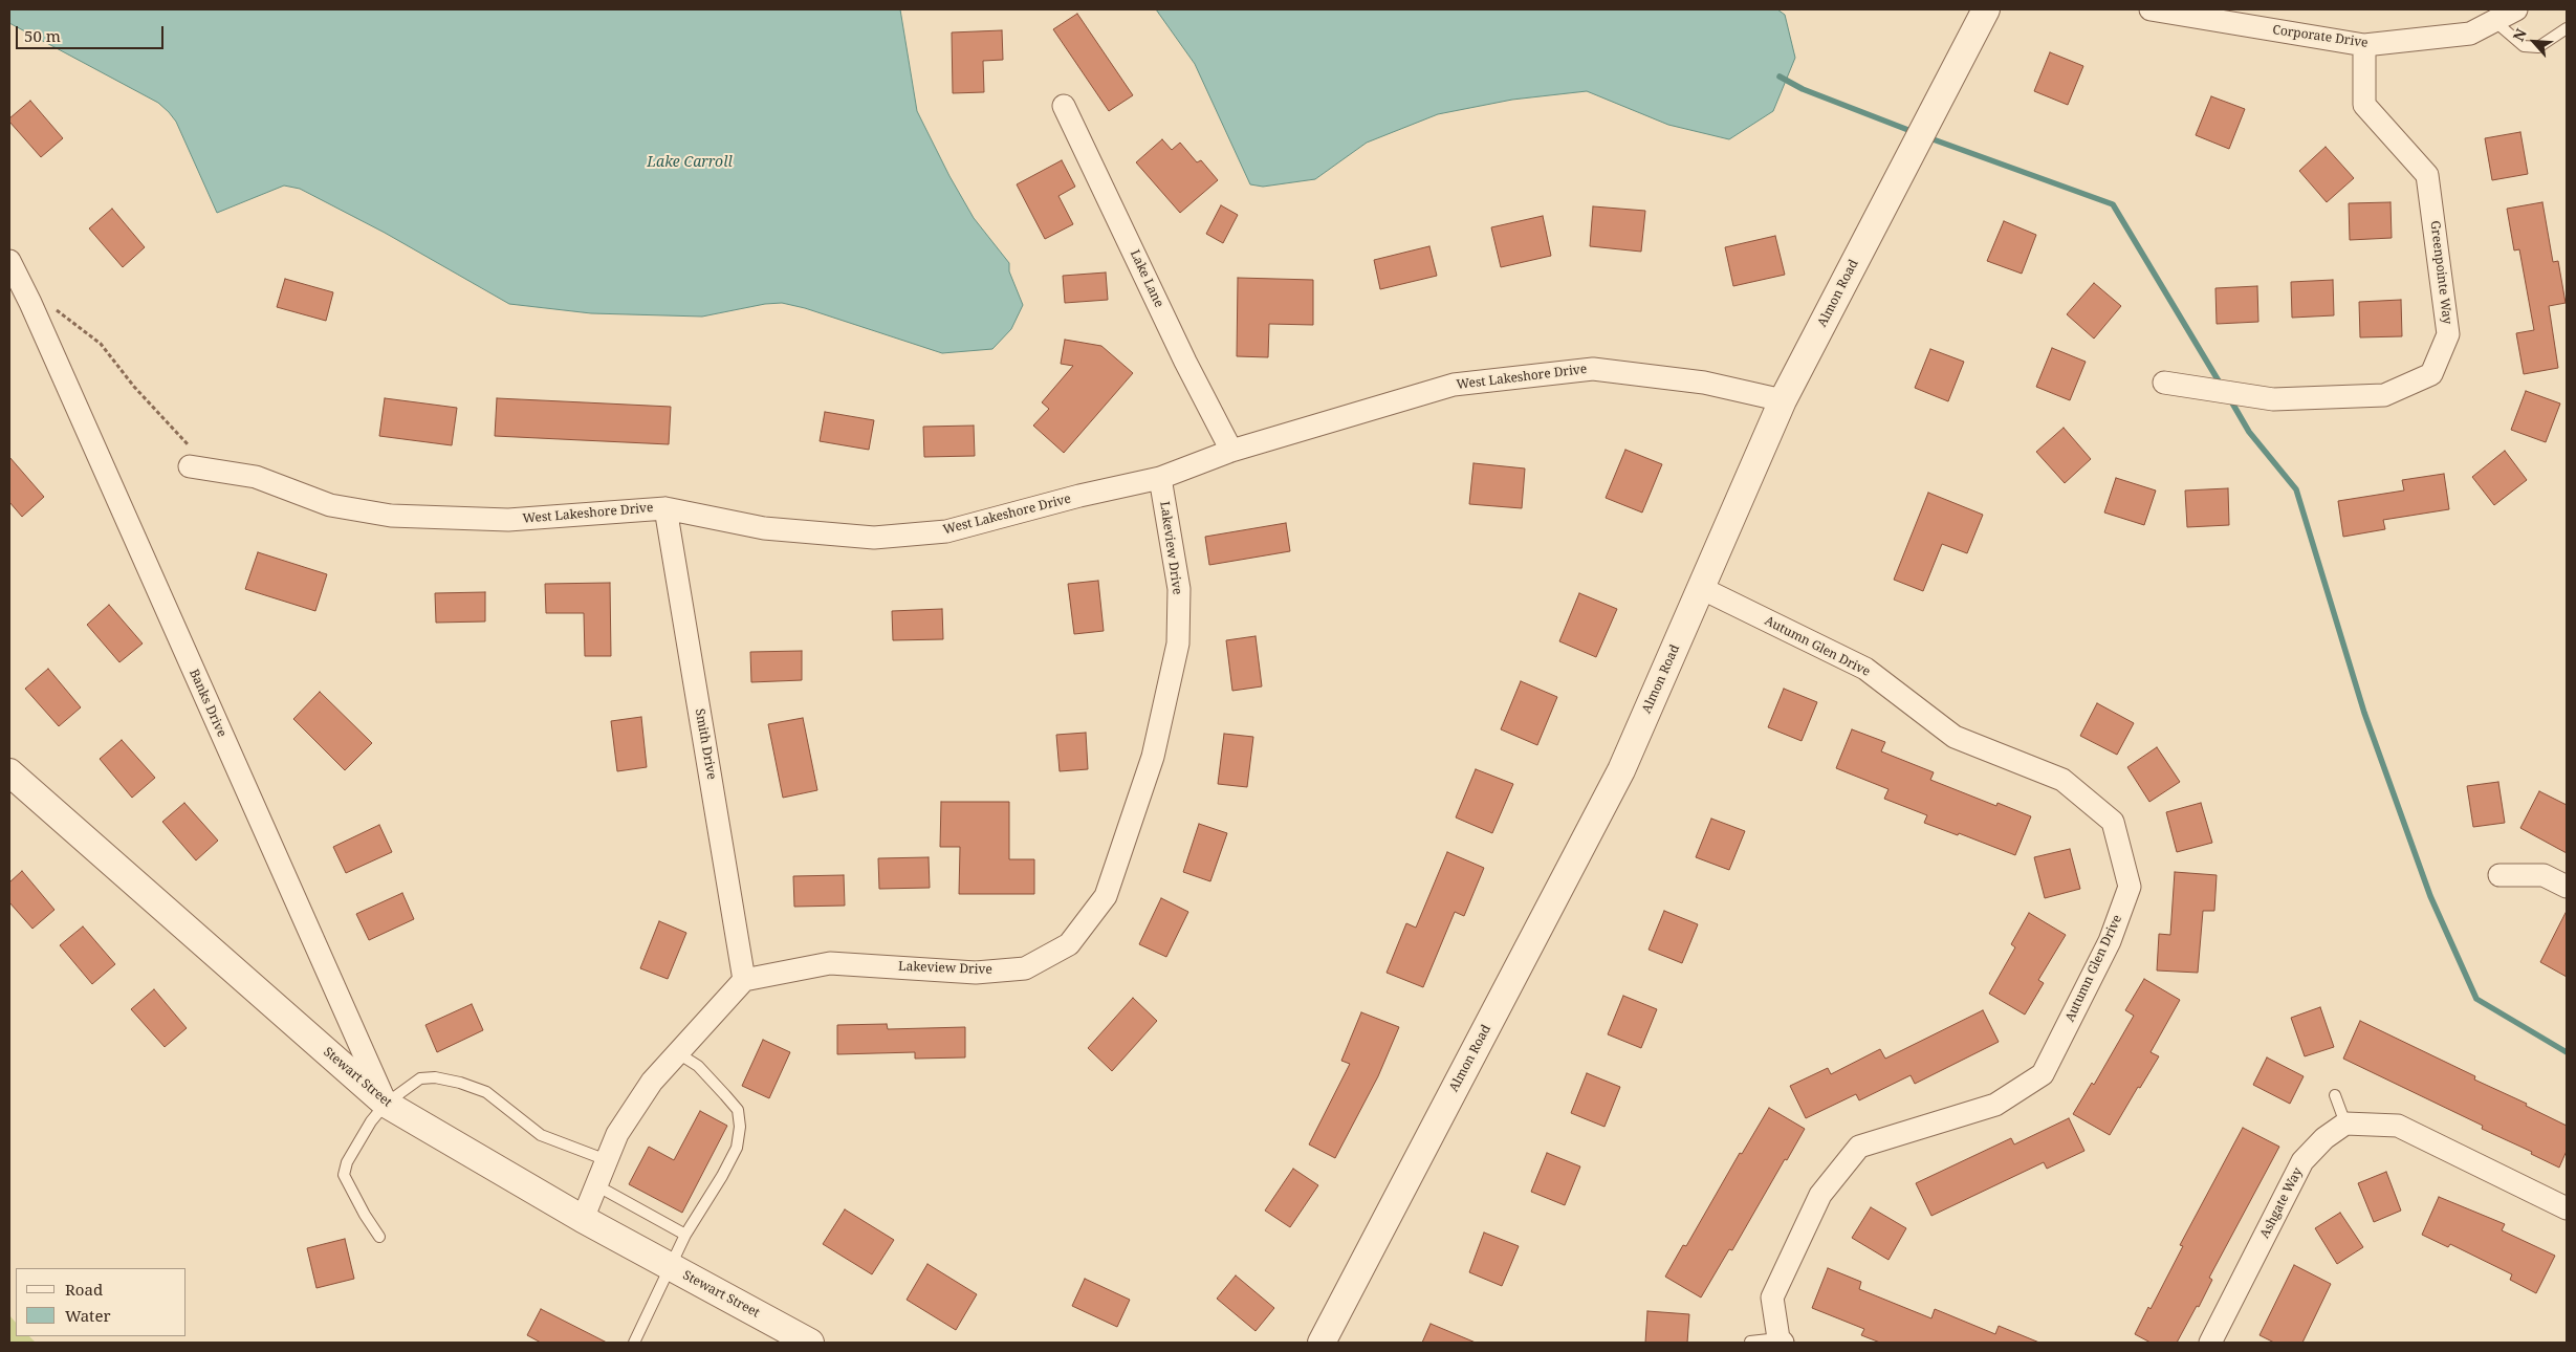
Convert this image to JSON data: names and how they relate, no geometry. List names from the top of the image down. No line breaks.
{"streets":{"street":["Corporate Drive","Greenpointe Way","Lake Lane","Almon Road","West Lakeshore Drive","Lakeview Drive","Autumn Glen Drive","Banks Drive","Smith Drive","Stewart Street","Ashgate Way"]},"crossings":[["Corporate Drive","Greenpointe Way"],["Lake Lane","West Lakeshore Drive"],["Almon Road","West Lakeshore Drive"],["Almon Road","Autumn Glen Drive"],["West Lakeshore Drive","Lakeview Drive"],["West Lakeshore Drive","Smith Drive"],["Lakeview Drive","Smith Drive"],["Banks Drive","Stewart Street"]],"water":["Lake Carroll"],"legend":["Road","Water"],"scale_bar":"50 m","north":"top left"}
